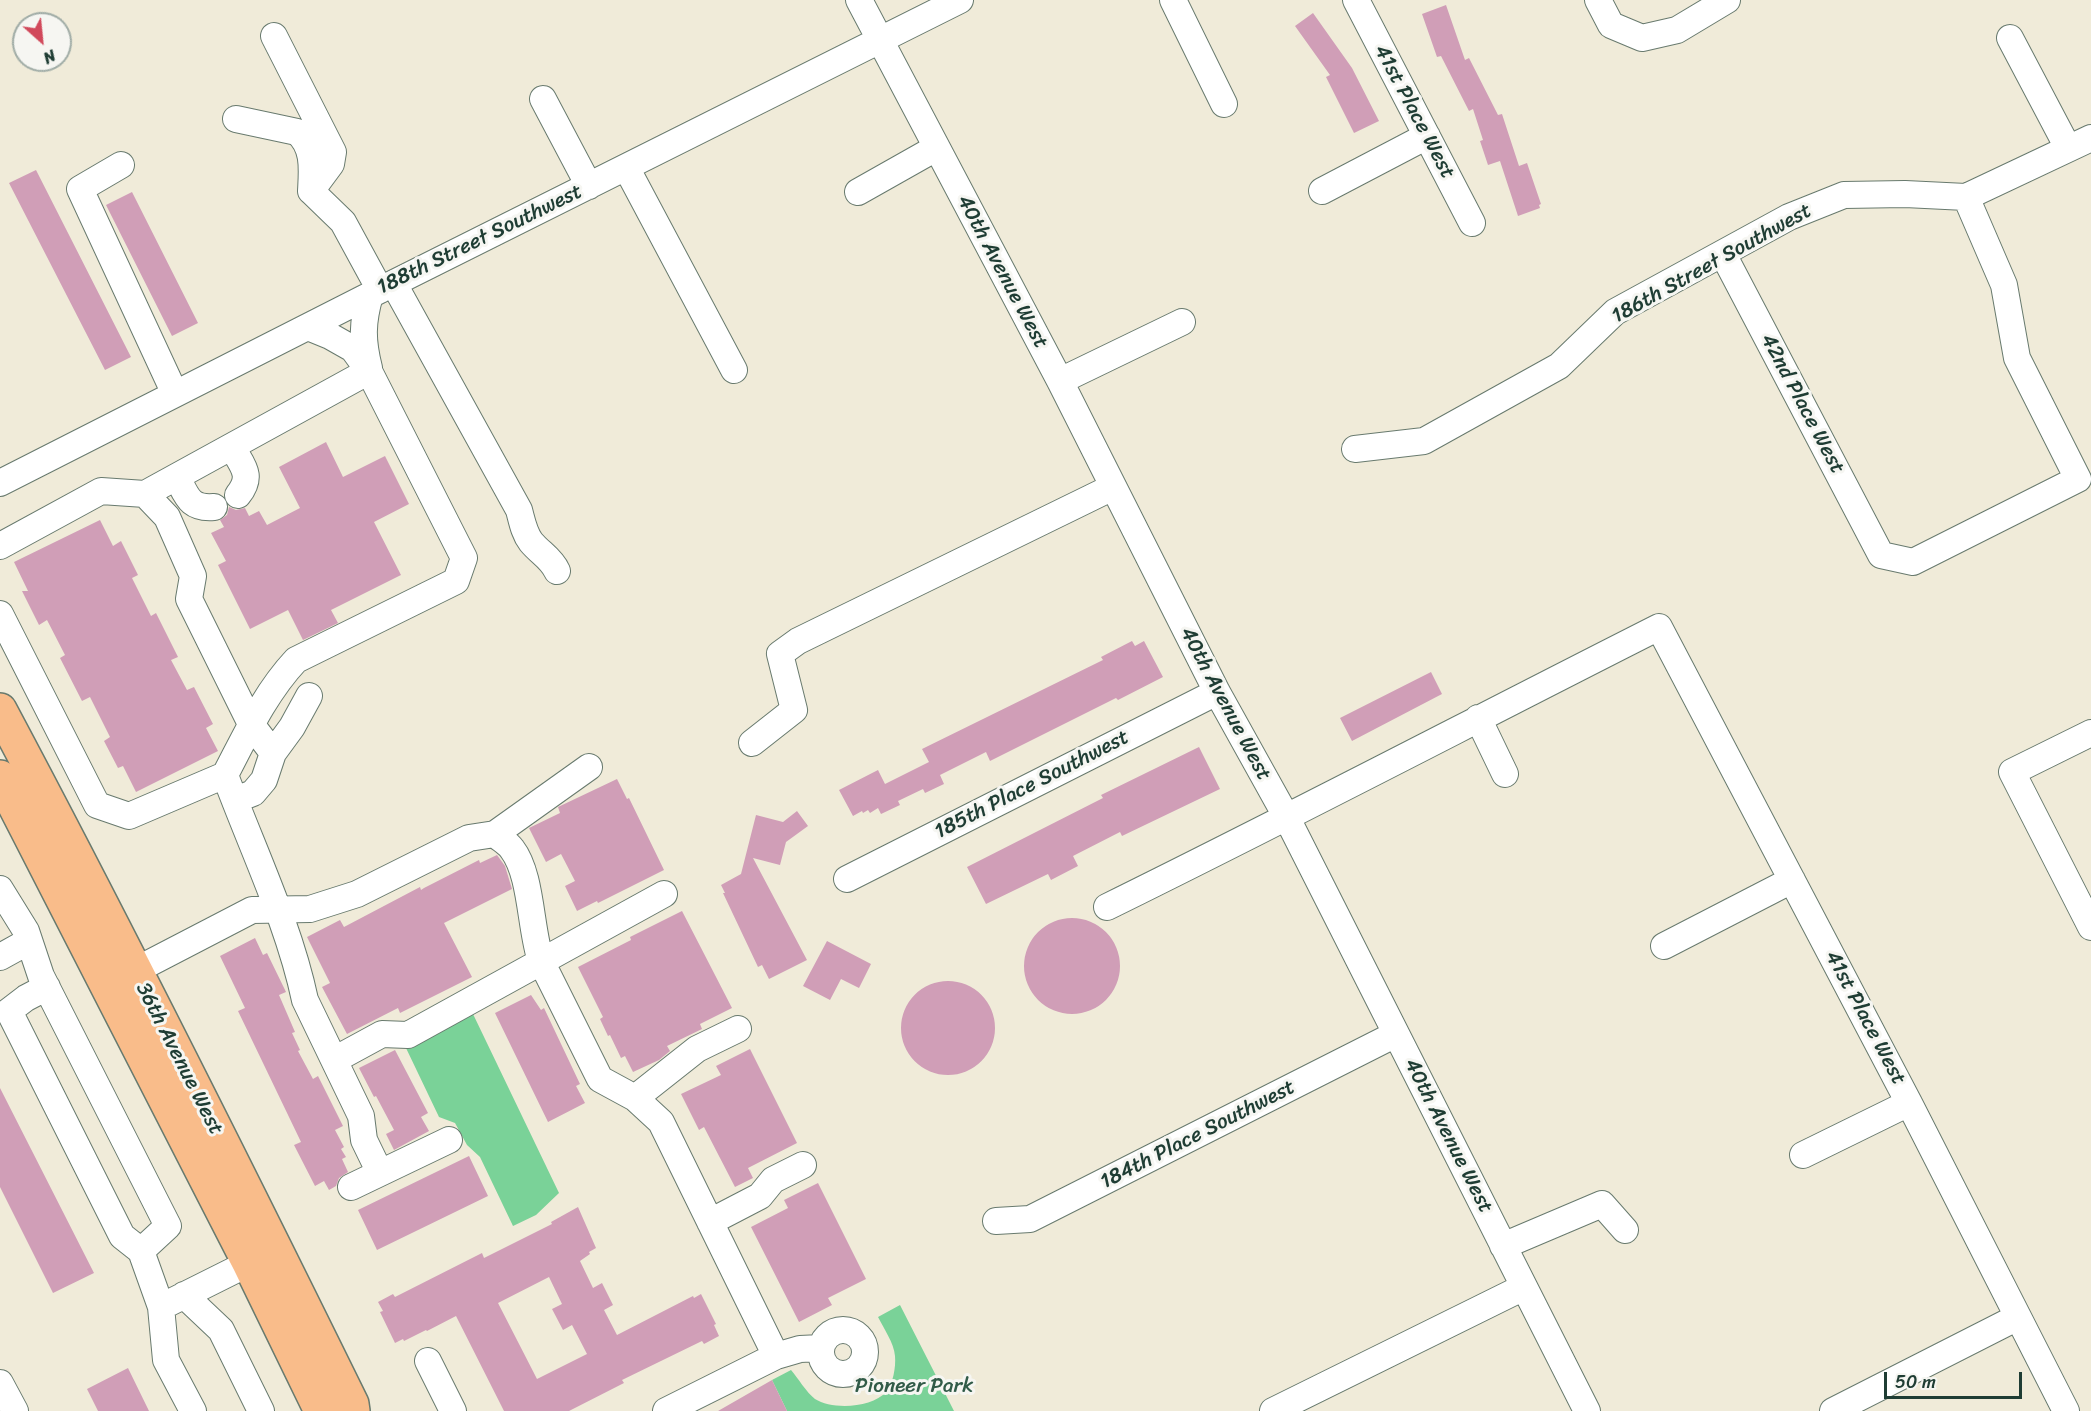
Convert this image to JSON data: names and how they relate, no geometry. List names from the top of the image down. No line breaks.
{"streets":{"main road":["36th Avenue West"],"street":["41st Place West","188th Street Southwest","186th Street Southwest","40th Avenue West","42nd Place West","185th Place Southwest","184th Place Southwest"]},"crossings":[["188th Street Southwest","40th Avenue West"],["186th Street Southwest","42nd Place West"],["40th Avenue West","185th Place Southwest"],["40th Avenue West","184th Place Southwest"]],"parks":["Pioneer Park"],"scale_bar":"50 m","north":"bottom right"}
